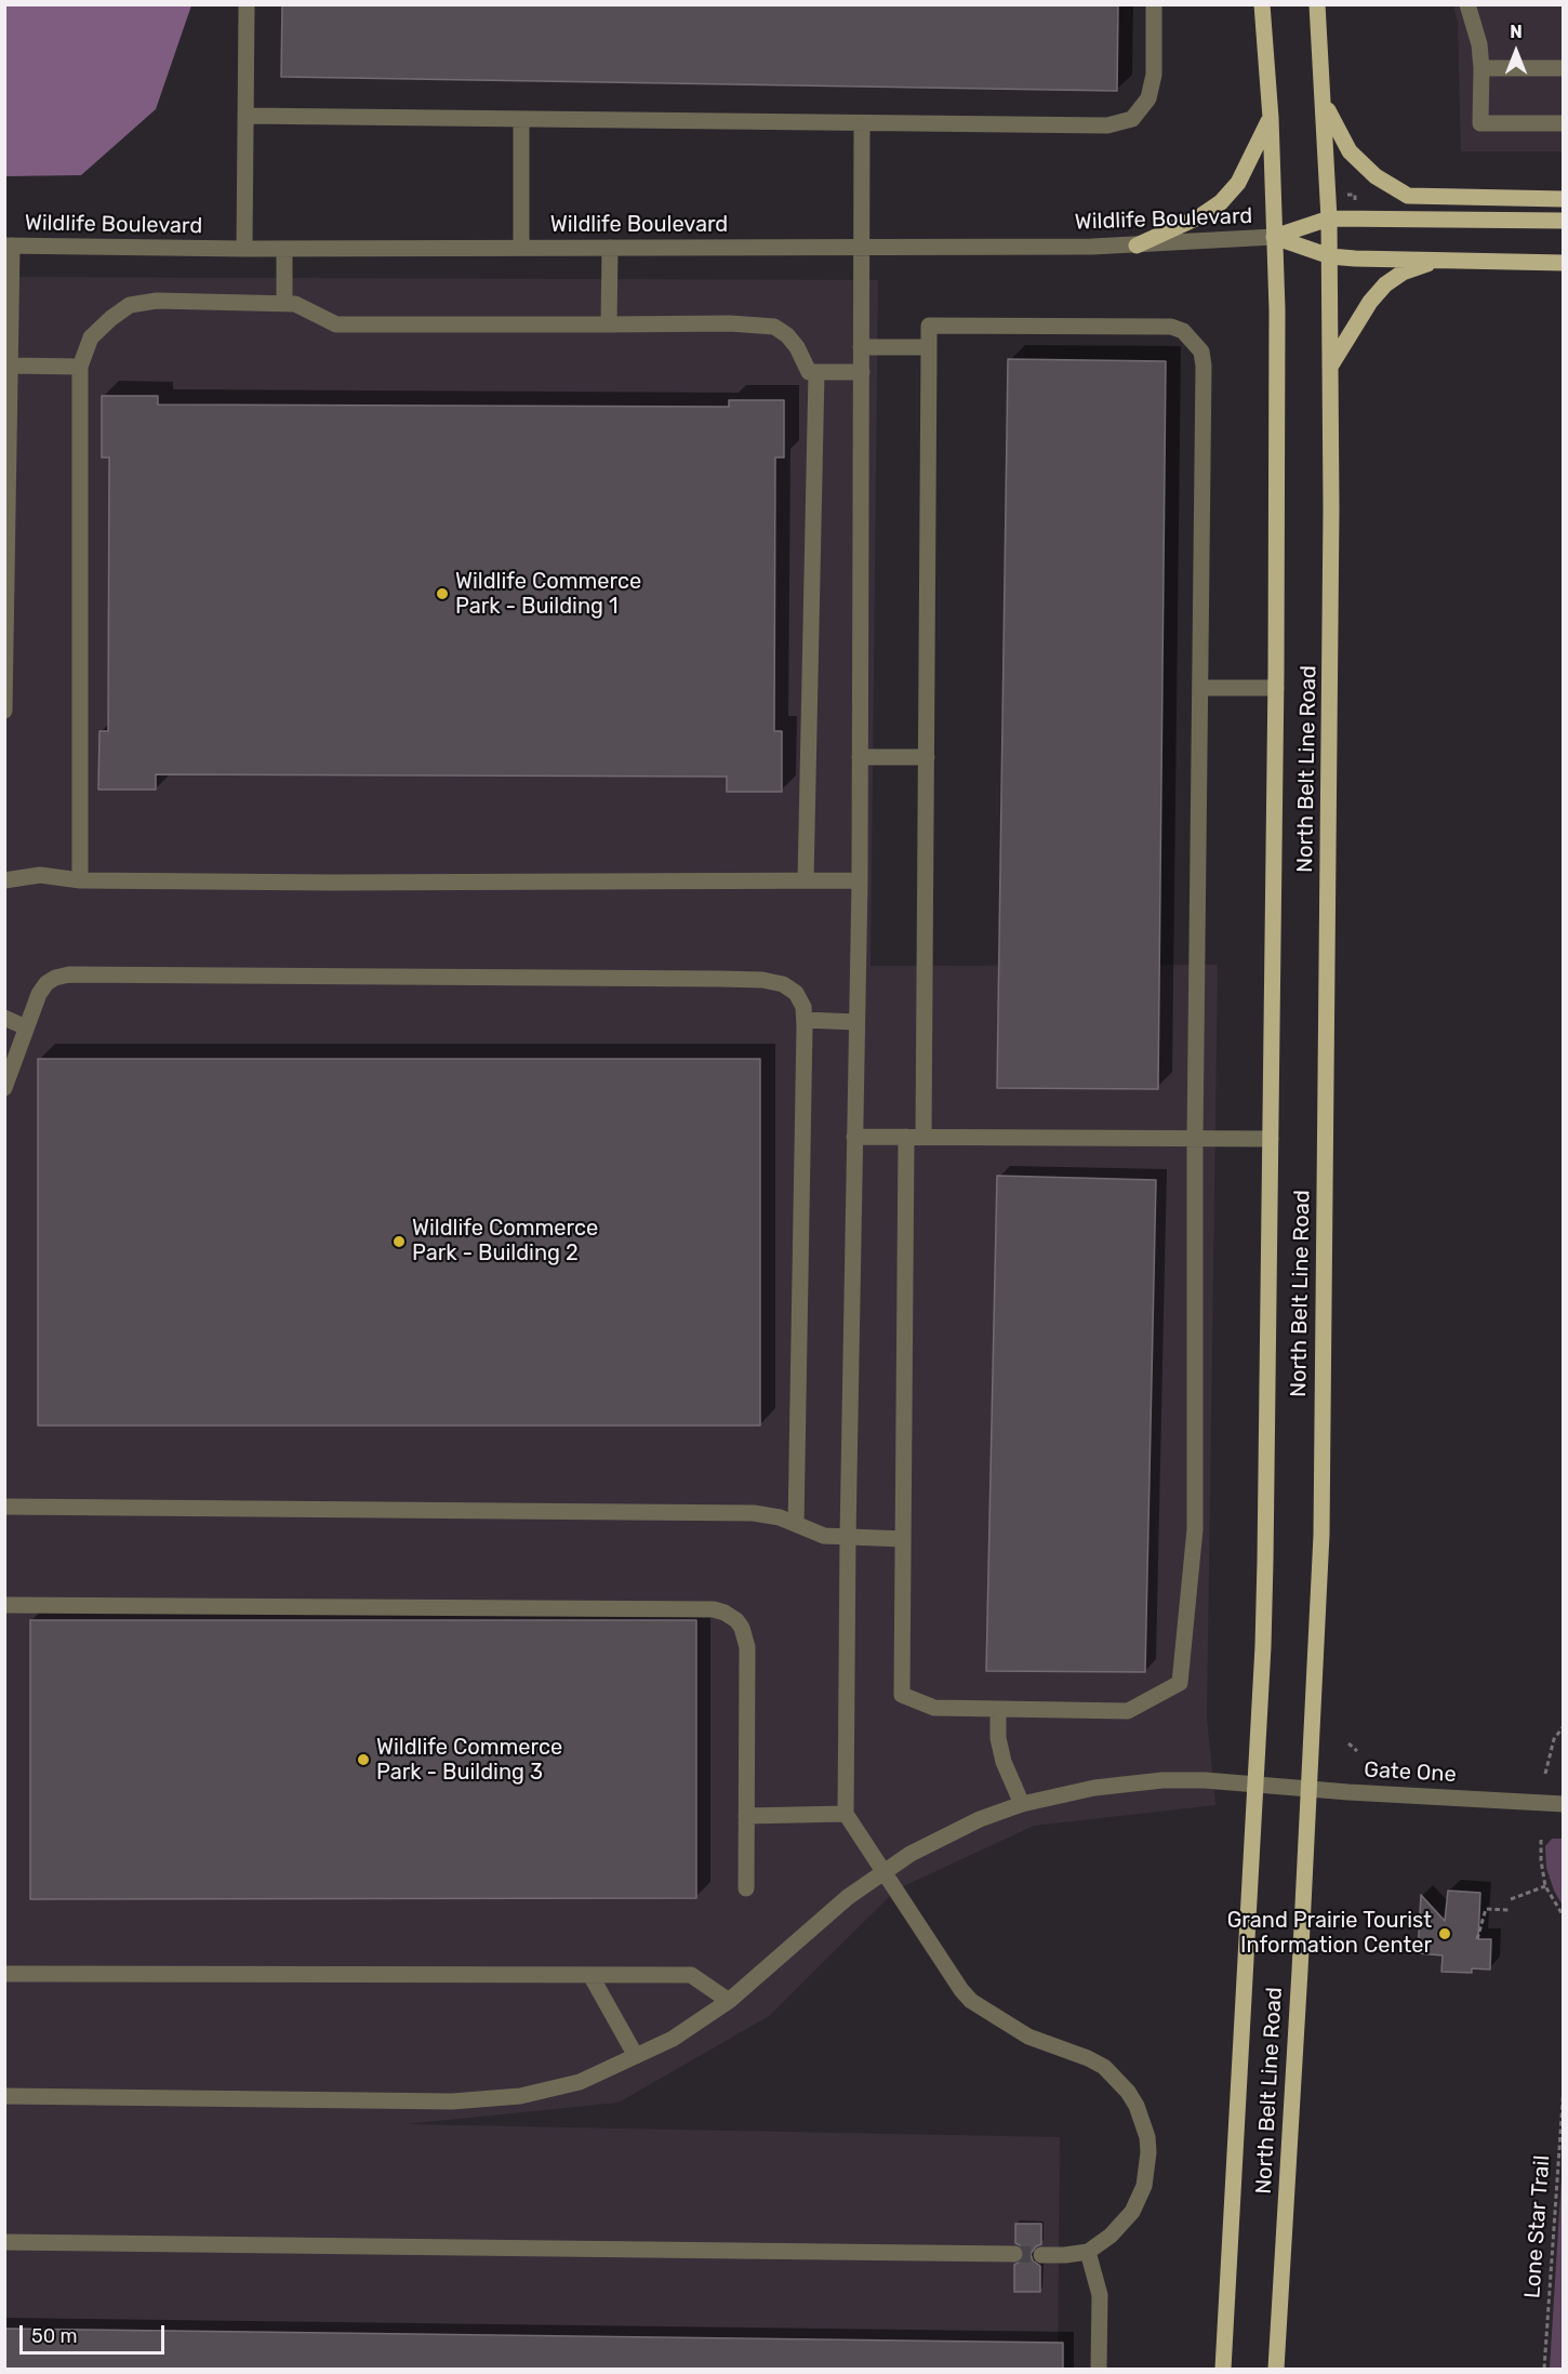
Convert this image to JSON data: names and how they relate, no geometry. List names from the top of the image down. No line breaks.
{"streets":{"main road":["North Belt Line Road"],"street":["Wildlife Boulevard","Gate One"],"path":["Lone Star Trail"]},"crossings":[["Wildlife Boulevard","North Belt Line Road"],["North Belt Line Road","Gate One"]],"places":["Wildlife Commerce Park - Building 1","Wildlife Commerce Park - Building 2","Wildlife Commerce Park - Building 3","Grand Prairie Tourist Information Center"],"scale_bar":"50 m","north":"top"}
